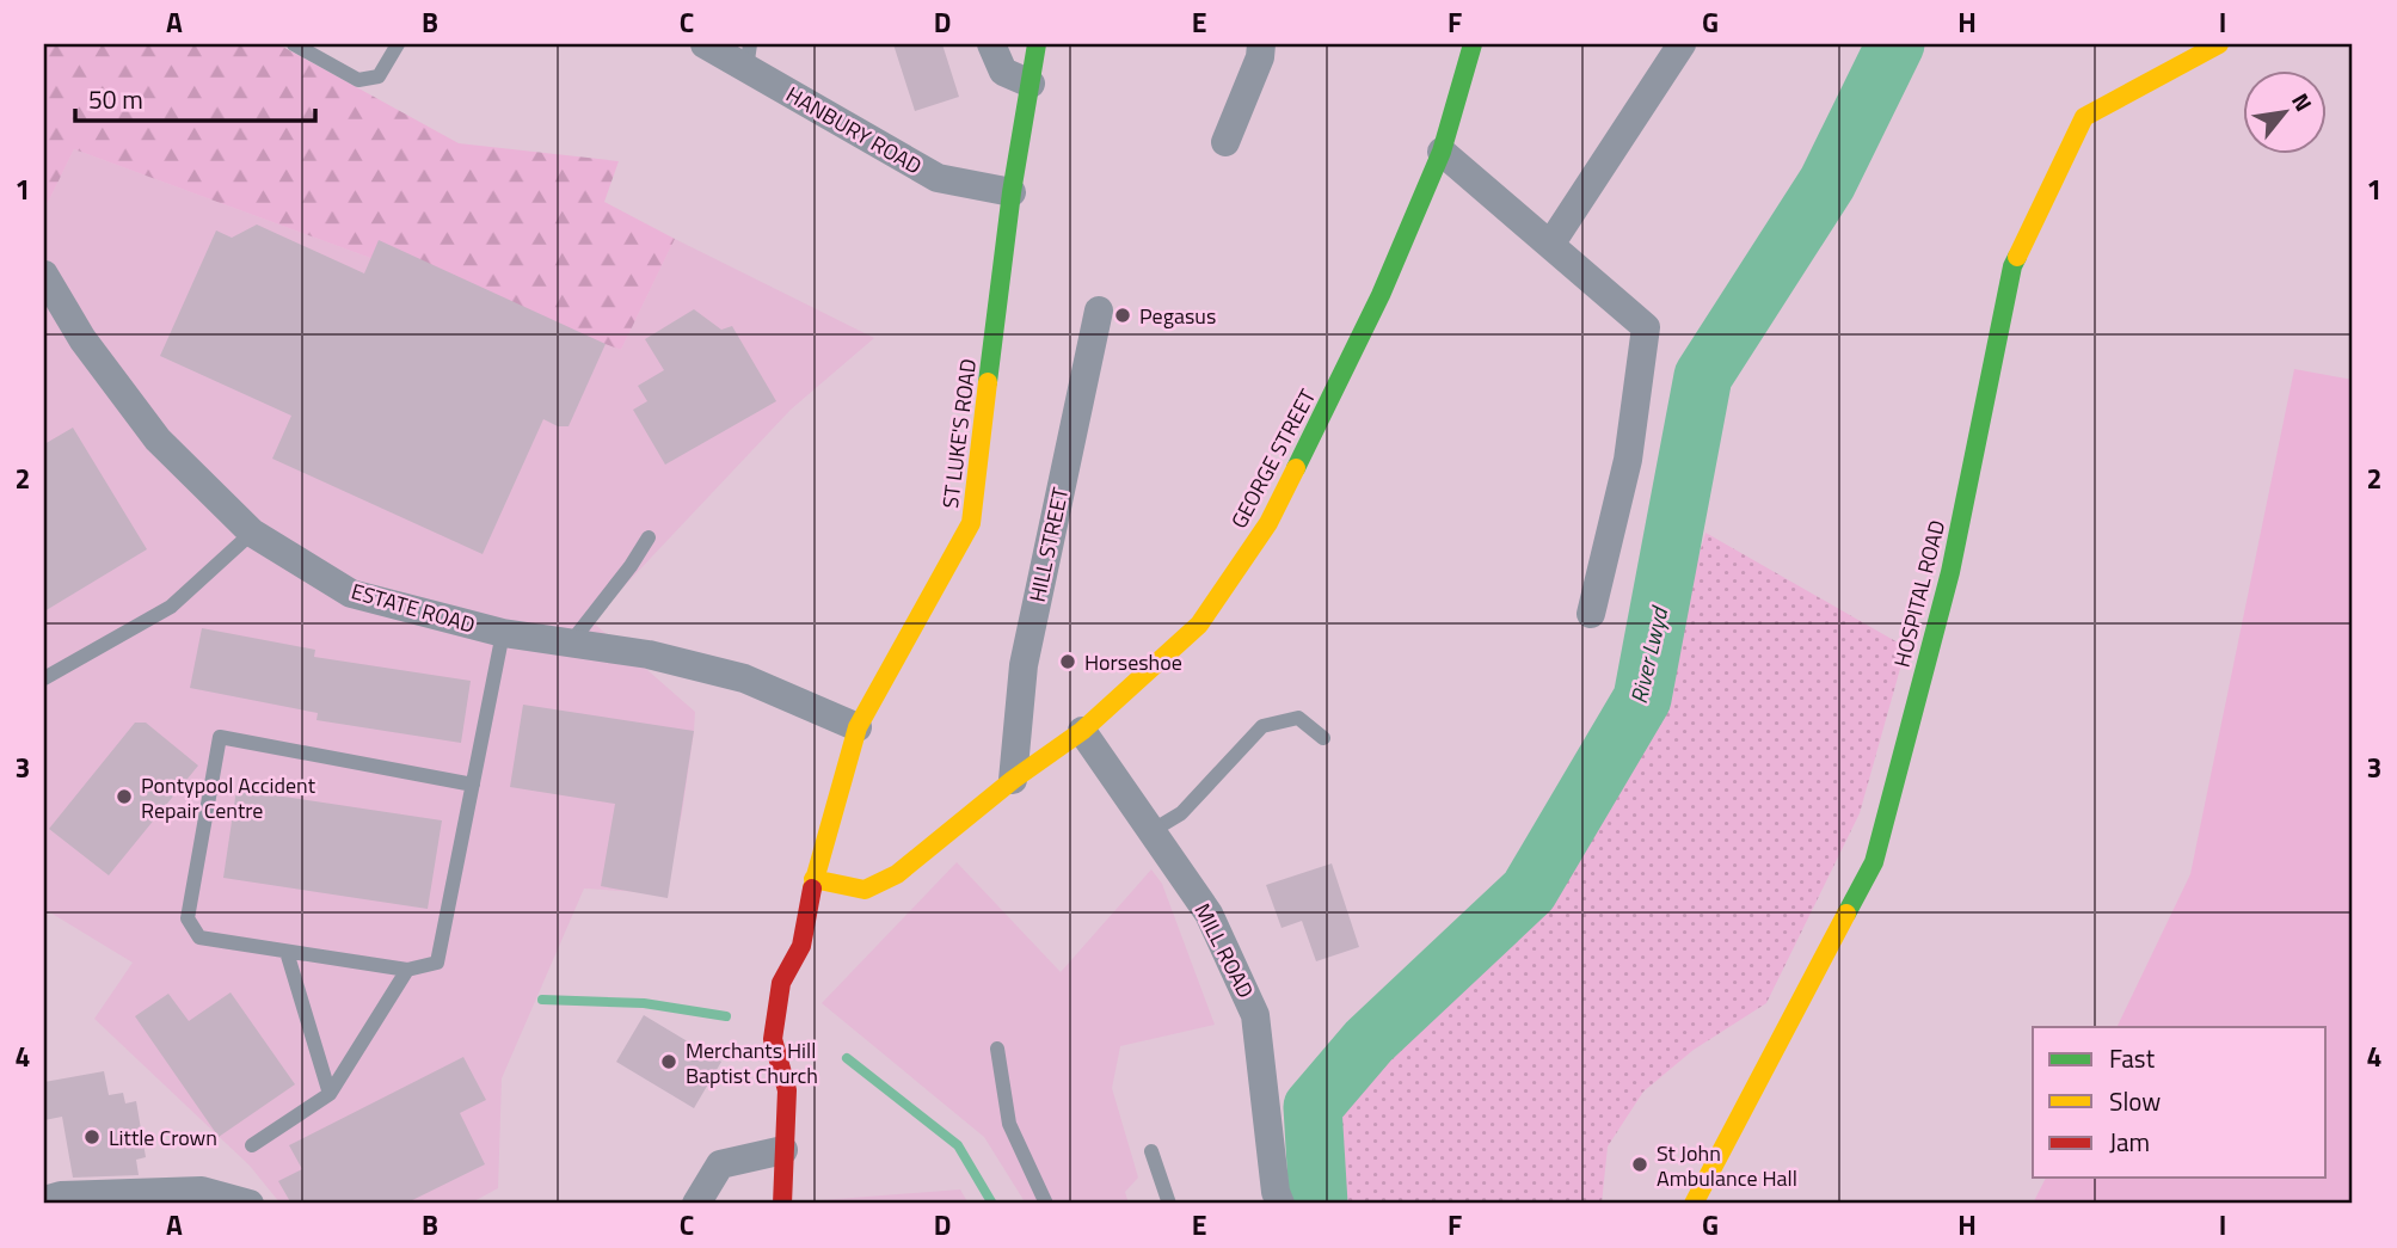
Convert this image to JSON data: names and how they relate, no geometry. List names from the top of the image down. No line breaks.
{"streets":{"main road":["ST LUKE'S ROAD","GEORGE STREET","HOSPITAL ROAD"],"street":["HANBURY ROAD","HILL STREET","ESTATE ROAD","MILL ROAD"]},"crossings":[["HANBURY ROAD","ST LUKE'S ROAD"],["ST LUKE'S ROAD","GEORGE STREET"],["ST LUKE'S ROAD","ESTATE ROAD"],["GEORGE STREET","HILL STREET"],["GEORGE STREET","MILL ROAD"]],"water":["River Lwyd"],"places":["Pegasus","Horseshoe","Pontypool Accident Repair Centre","Merchants Hill Baptist Church","Little Crown","St John Ambulance Hall"],"legend":["Fast","Slow","Jam"],"scale_bar":"50 m","north":"top right","grid":{"columns":["A","B","C","D","E","F","G","H","I"],"rows":["1","2","3","4"]}}
